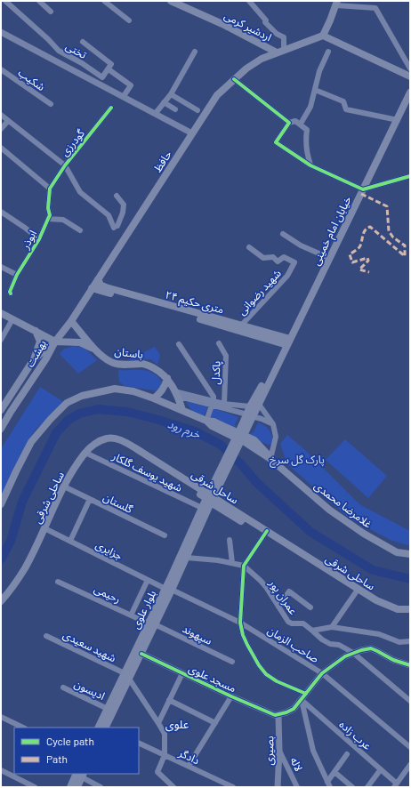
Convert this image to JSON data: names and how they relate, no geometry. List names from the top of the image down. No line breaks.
{"streets":{"main road":["اردشیر کرمی","حافظ","خیابان امام خمینی","۲۴ متری حکیم","باستان","بهشت","ساحل شرقی","ساحلی شرقی","غلامرضا محمدی","بلوار علوی"],"street":["تختی","شکیب","گودرزی","ابوذر","شهید رضوانی","پاکدل","شهید یوسف گلکار","گلستان","جزایری","رحیمی","عمران پور","سپهوند","صاحب الزمان","شهید سعیدی","مسجد علوی","ادیسون","عرب زاده","بصیری","دادگر","لاله"]},"crossings":[["اردشیر کرمی","حافظ"],["گودرزی","ابوذر"],["حافظ","۲۴ متری حکیم"],["حافظ","باستان"],["حافظ","بهشت"],["خیابان امام خمینی","۲۴ متری حکیم"],["خیابان امام خمینی","بلوار علوی"],["شهید رضوانی","۲۴ متری حکیم"],["باستان","بهشت"],["باستان","غلامرضا محمدی"],["شهید یوسف گلکار","ساحلی شرقی"],["شهید یوسف گلکار","بلوار علوی"],["ساحل شرقی","ساحلی شرقی"],["ساحلی شرقی","گلستان"],["ساحلی شرقی","جزایری"],["جزایری","بلوار علوی"],["جزایری","صاحب الزمان"],["رحیمی","بلوار علوی"],["رحیمی","سپهوند"],["عمران پور","بلوار علوی"],["بلوار علوی","سپهوند"],["بلوار علوی","صاحب الزمان"],["بلوار علوی","شهید سعیدی"],["بلوار علوی","مسجد علوی"],["بلوار علوی","ادیسون"],["مسجد علوی","بصیری"],["بصیری","لاله"]],"districts":["علوی"],"water":["خرم رود"],"parks":["پارک گل سرخ"],"legend":["Cycle path","Path"]}
